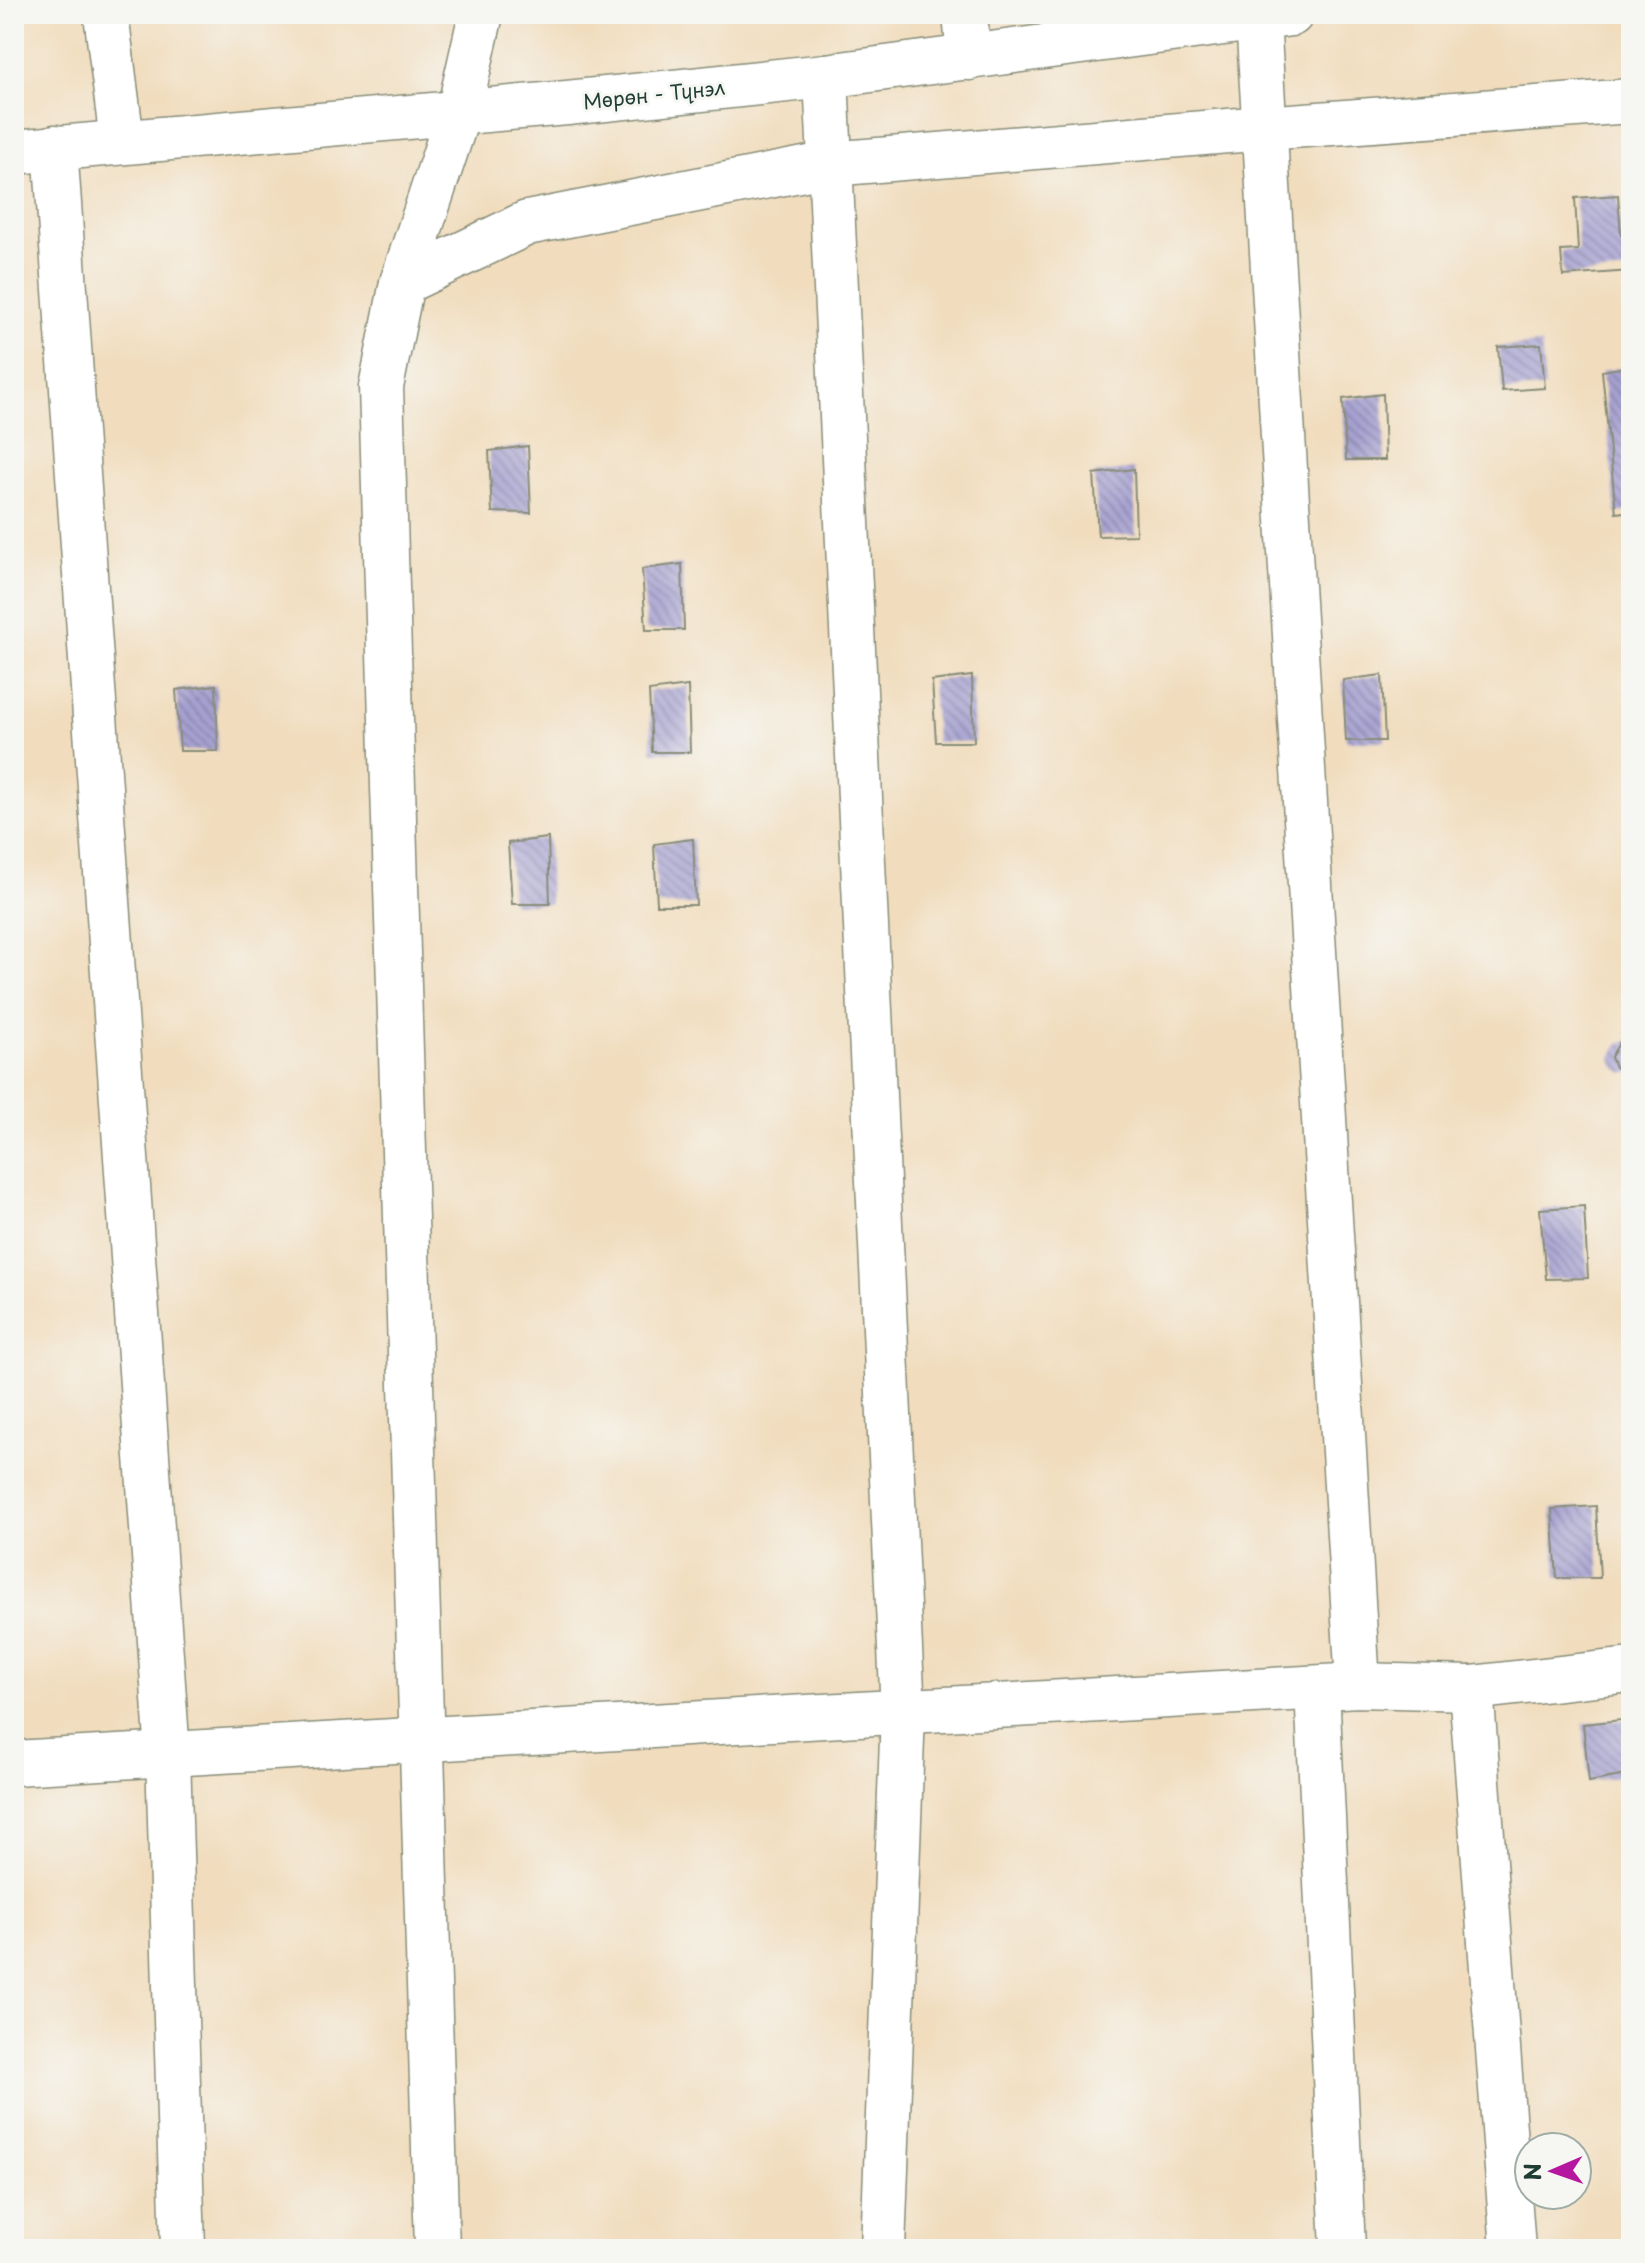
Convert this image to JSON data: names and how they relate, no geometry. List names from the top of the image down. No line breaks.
{"streets":{"street":["Мөрөн - Түнэл"]},"north":"left"}
